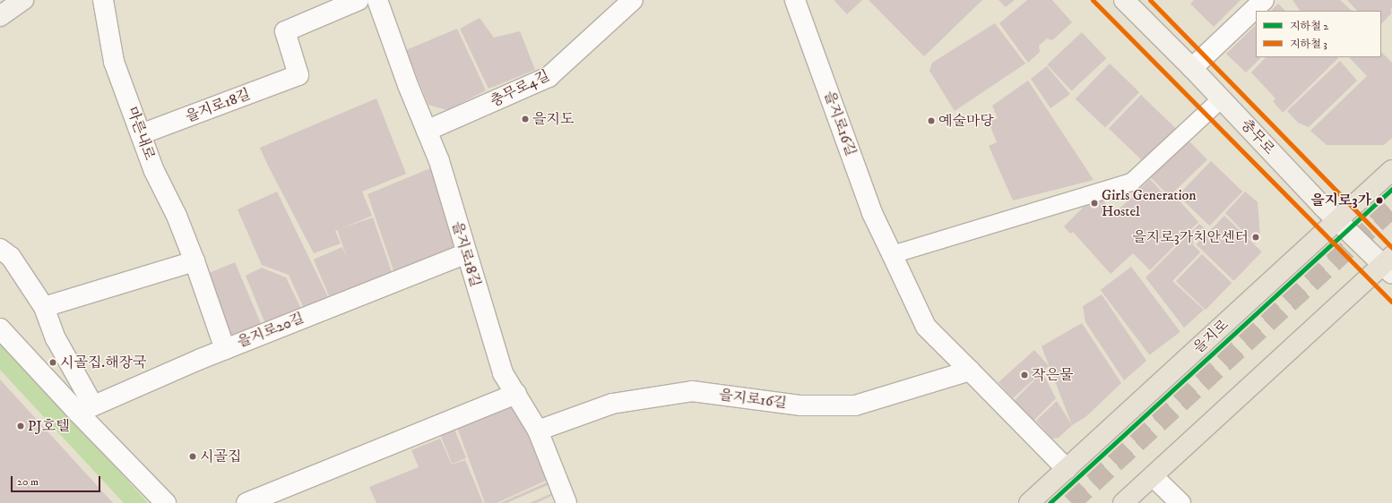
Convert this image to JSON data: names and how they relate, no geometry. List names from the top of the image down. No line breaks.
{"streets":{"main road":["충무로","을지로"],"street":["충무로4길","을지로18길","을지로16길","마른내로","을지로20길"]},"crossings":[["충무로4길","을지로18길"],["을지로18길","을지로16길"],["을지로18길","마른내로"],["을지로18길","을지로20길"],["을지로16길","을지로"],["마른내로","을지로20길"],["충무로","을지로"]],"places":["을지도","예술마당","을지로3가","Girls Generation Hostel","을지로3가치안센터","시골집.해장국","작은물","PJ호텔","시골집"],"lines":["metro line 3","metro line 2"],"legend":["지하철 2","지하철 3"],"scale_bar":"20 m"}
